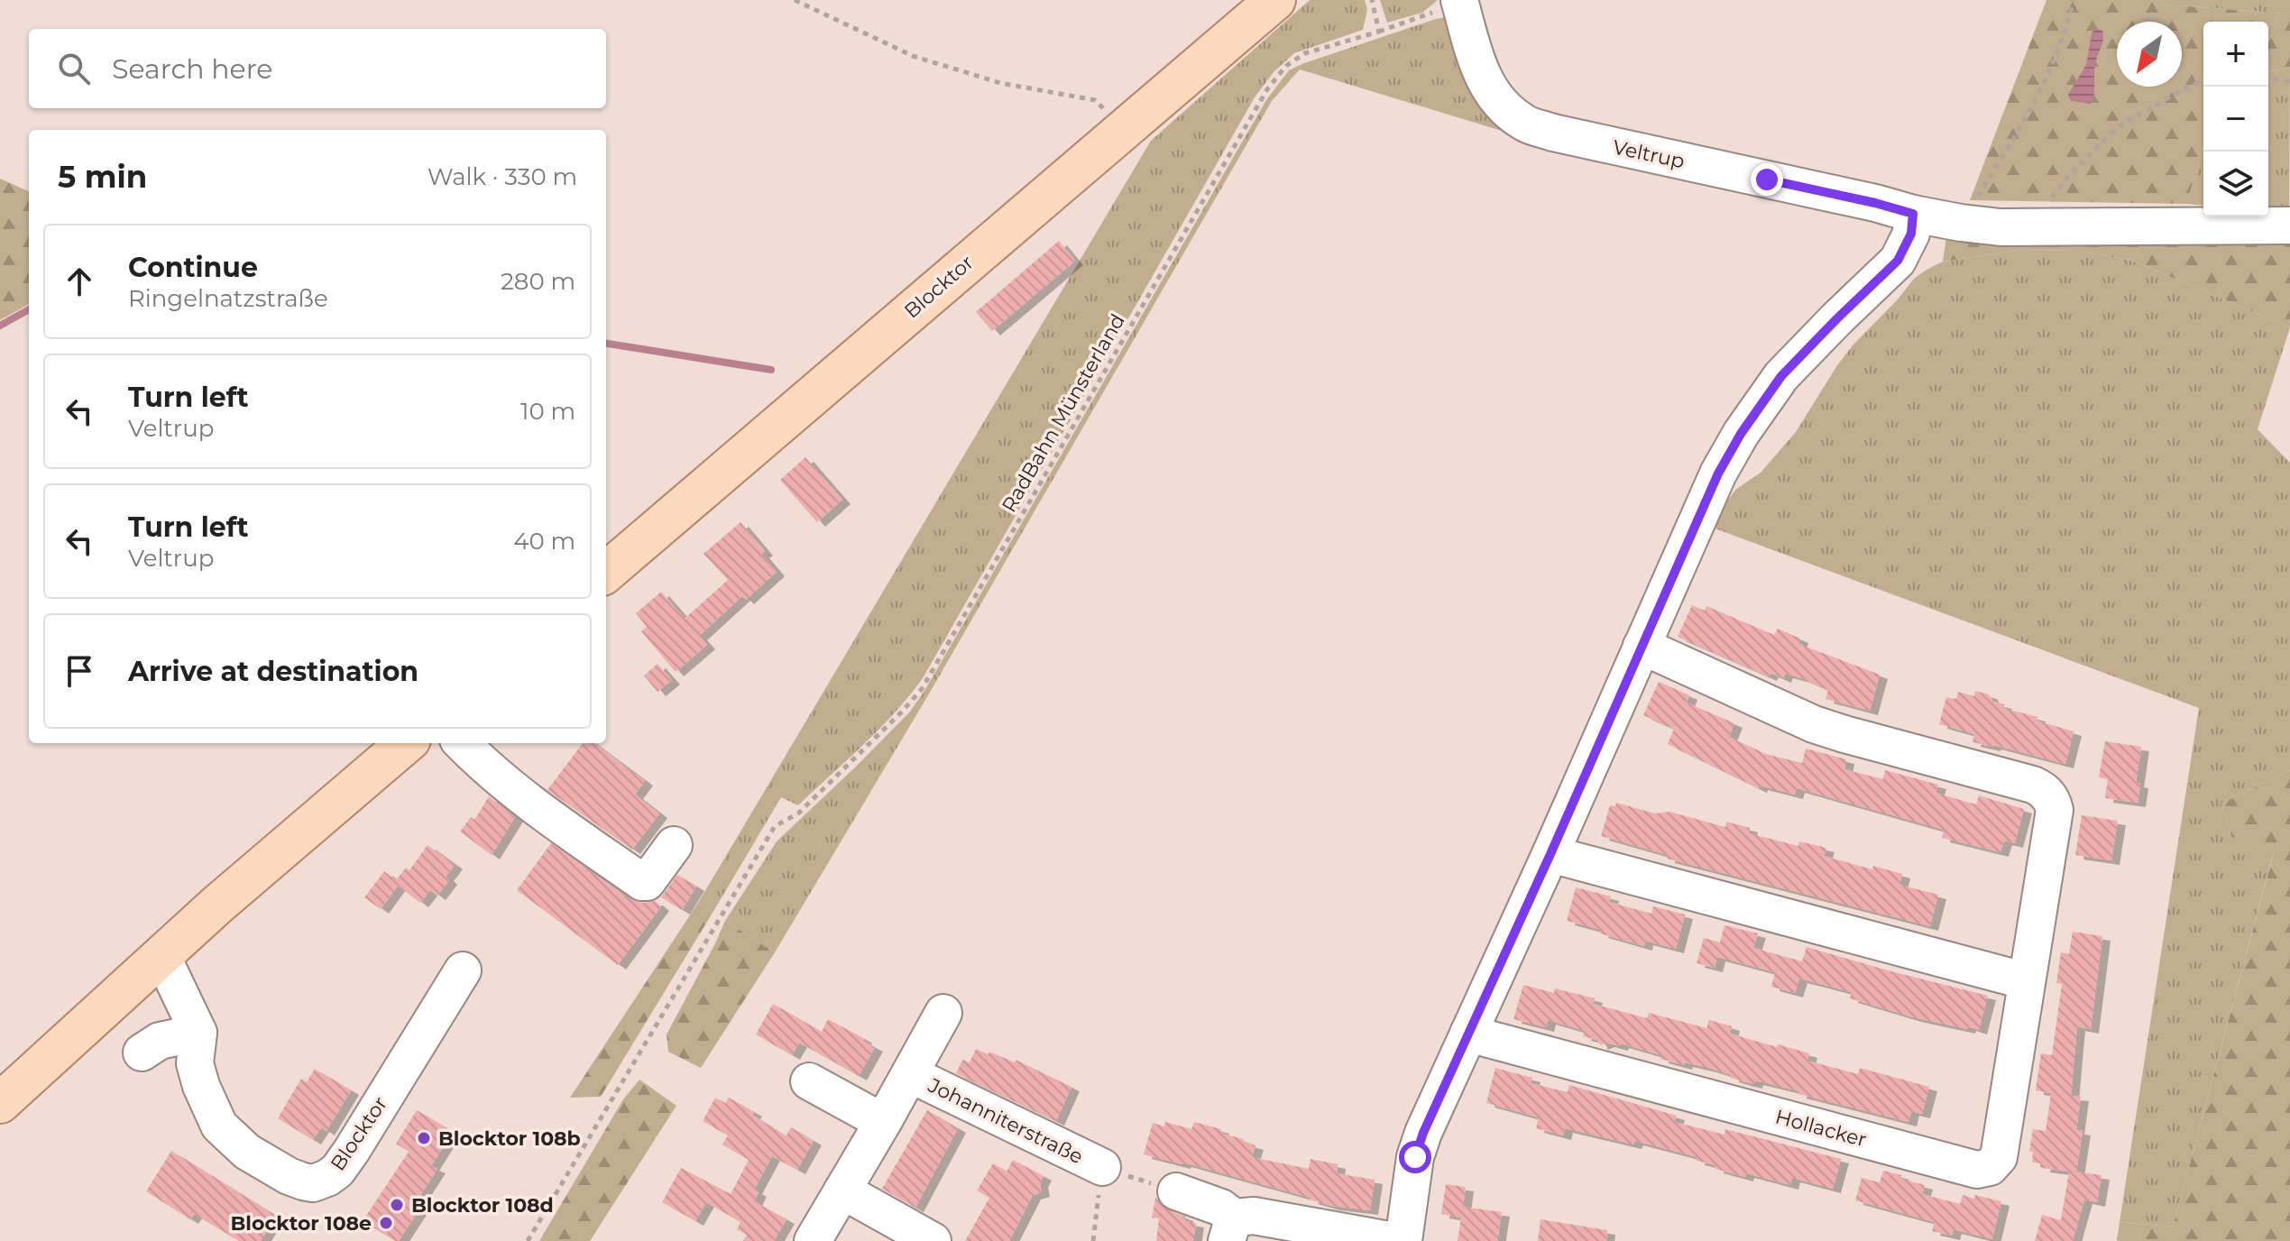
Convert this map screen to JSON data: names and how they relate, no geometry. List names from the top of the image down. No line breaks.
{"streets":{"main road":["Blocktor"],"street":["Veltrup","Johanniterstraße","Hollacker"],"path":["RadBahn Münsterland"]},"crossings":[["Veltrup","RadBahn Münsterland"]],"places":["Blocktor 108b","Blocktor 108d","Blocktor 108e"],"north":"bottom left","page":{"map_buttons":["+","−"],"search":"Search here","heading":["5 min","Walk · 330 m"],"list":[["Continue","Ringelnatzstraße","280 m"],["Turn left","Veltrup","10 m"],["Turn left","Veltrup","40 m"],"Arrive at destination"]}}
